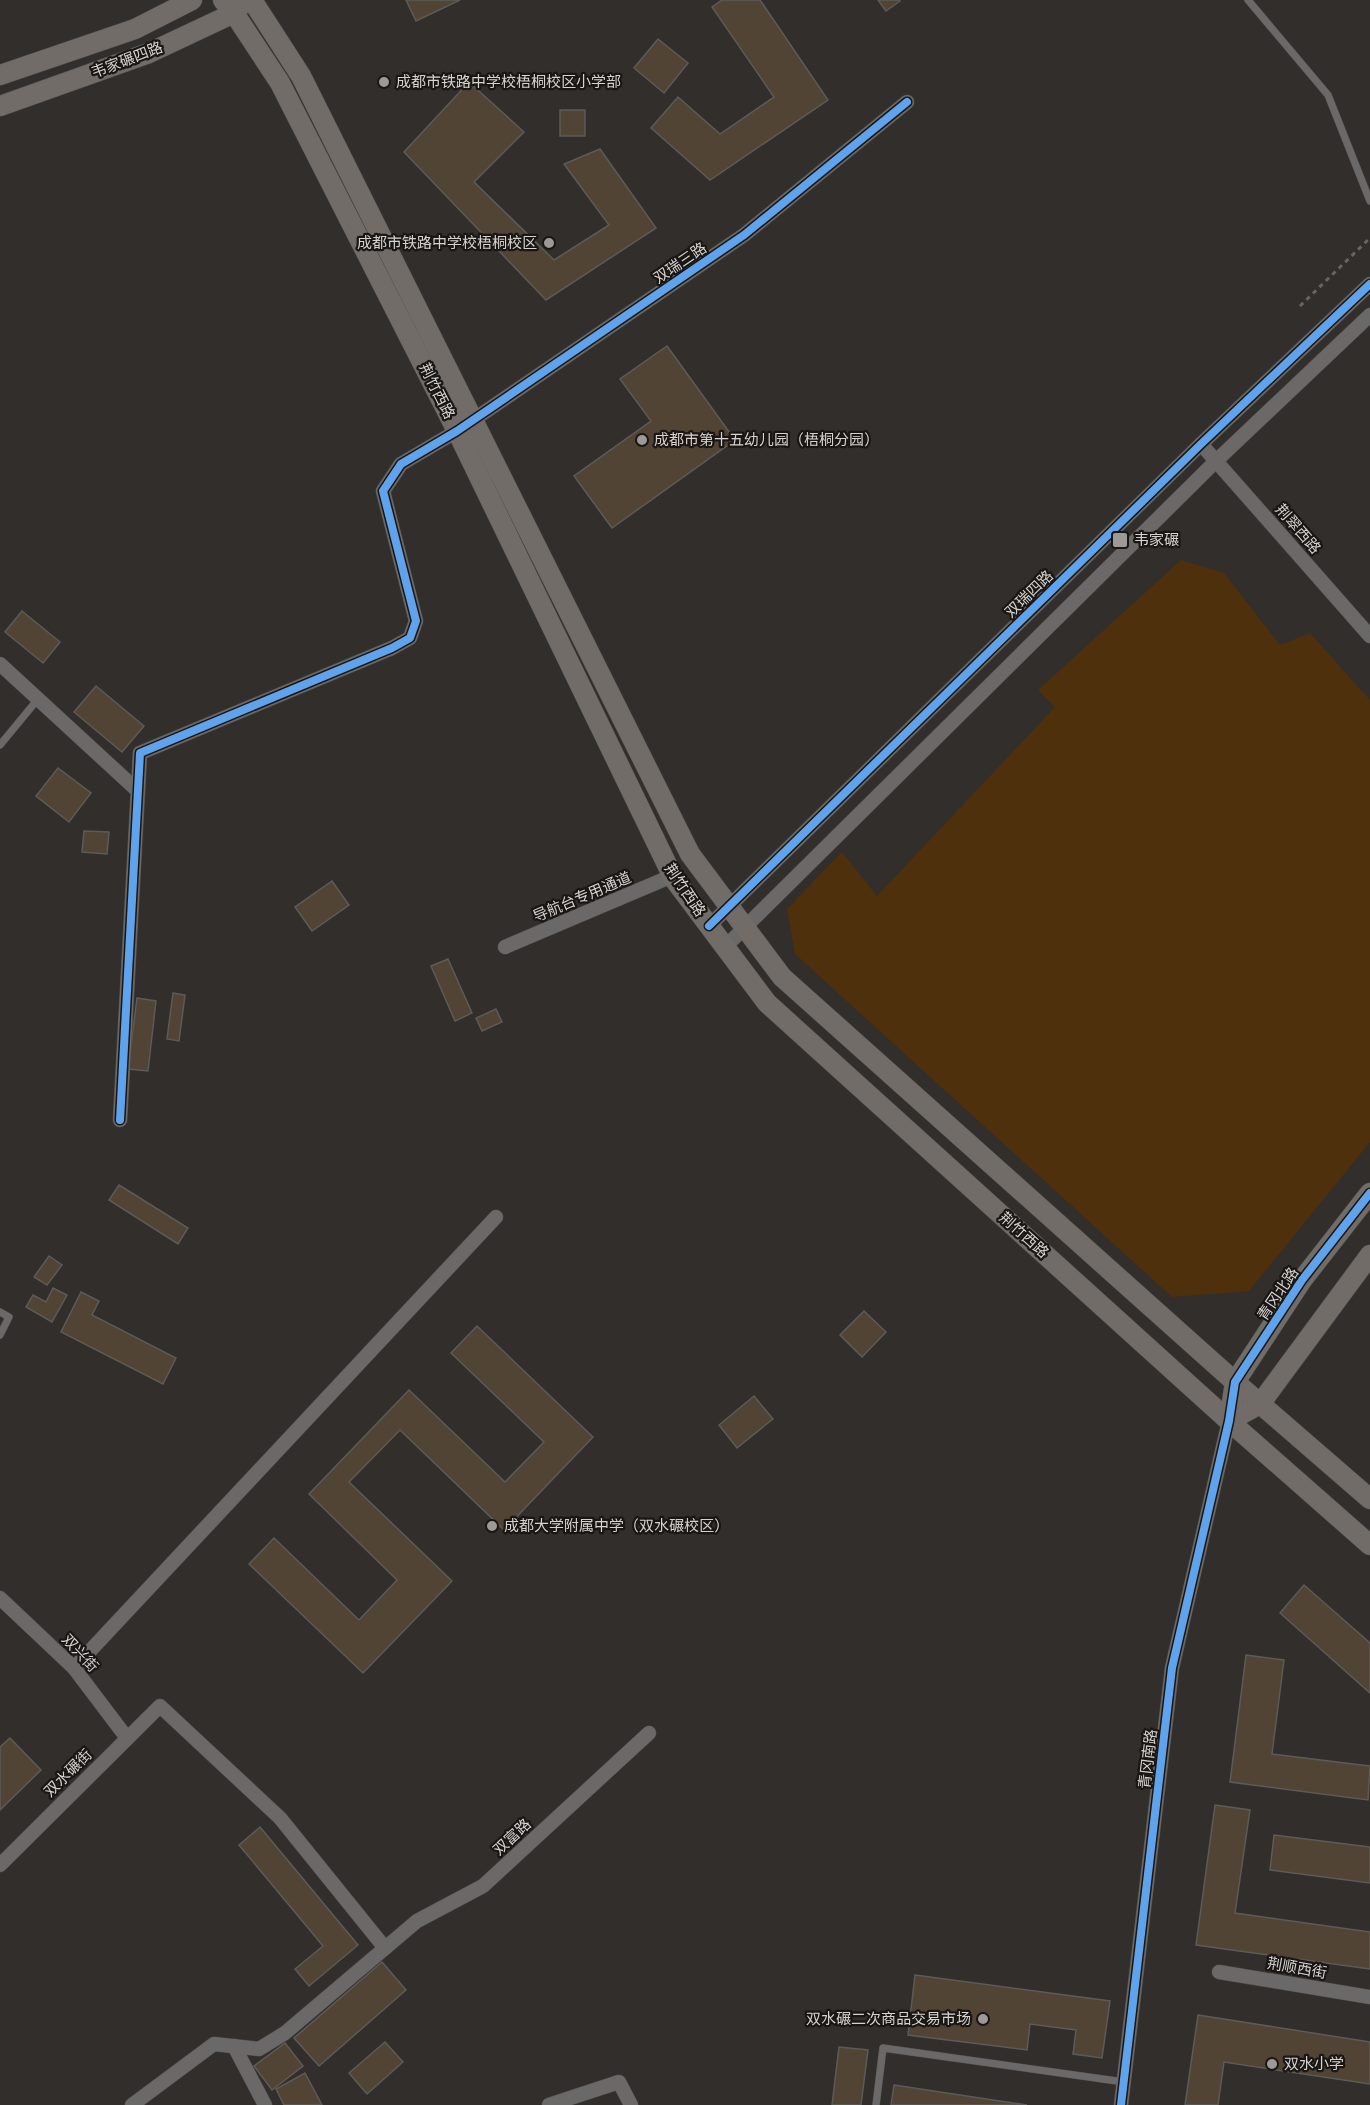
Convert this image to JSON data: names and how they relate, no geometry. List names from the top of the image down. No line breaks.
{"streets":{"main road":["韦家碾四路","荆竹西路","青冈北路"],"street":["双瑞三路","荆翠西路","双瑞四路","导航台专用通道","双兴街","青冈南路","双水碾街","双富路","荆顺西街"]},"crossings":[["韦家碾四路","荆竹西路"],["双瑞三路","荆竹西路"],["荆竹西路","双瑞四路"],["荆竹西路","导航台专用通道"],["荆竹西路","青冈北路"],["荆竹西路","青冈南路"],["荆翠西路","双瑞四路"],["青冈北路","青冈南路"],["双兴街","双水碾街"],["双水碾街","双富路"]],"places":{"other":["成都市铁路中学校梧桐校区小学部","成都市铁路中学校梧桐校区","成都市第十五幼儿园（梧桐分园）","成都大学附属中学（双水碾校区）","双水碾二次商品交易市场","双水小学"],"transit":["韦家碾"]}}
